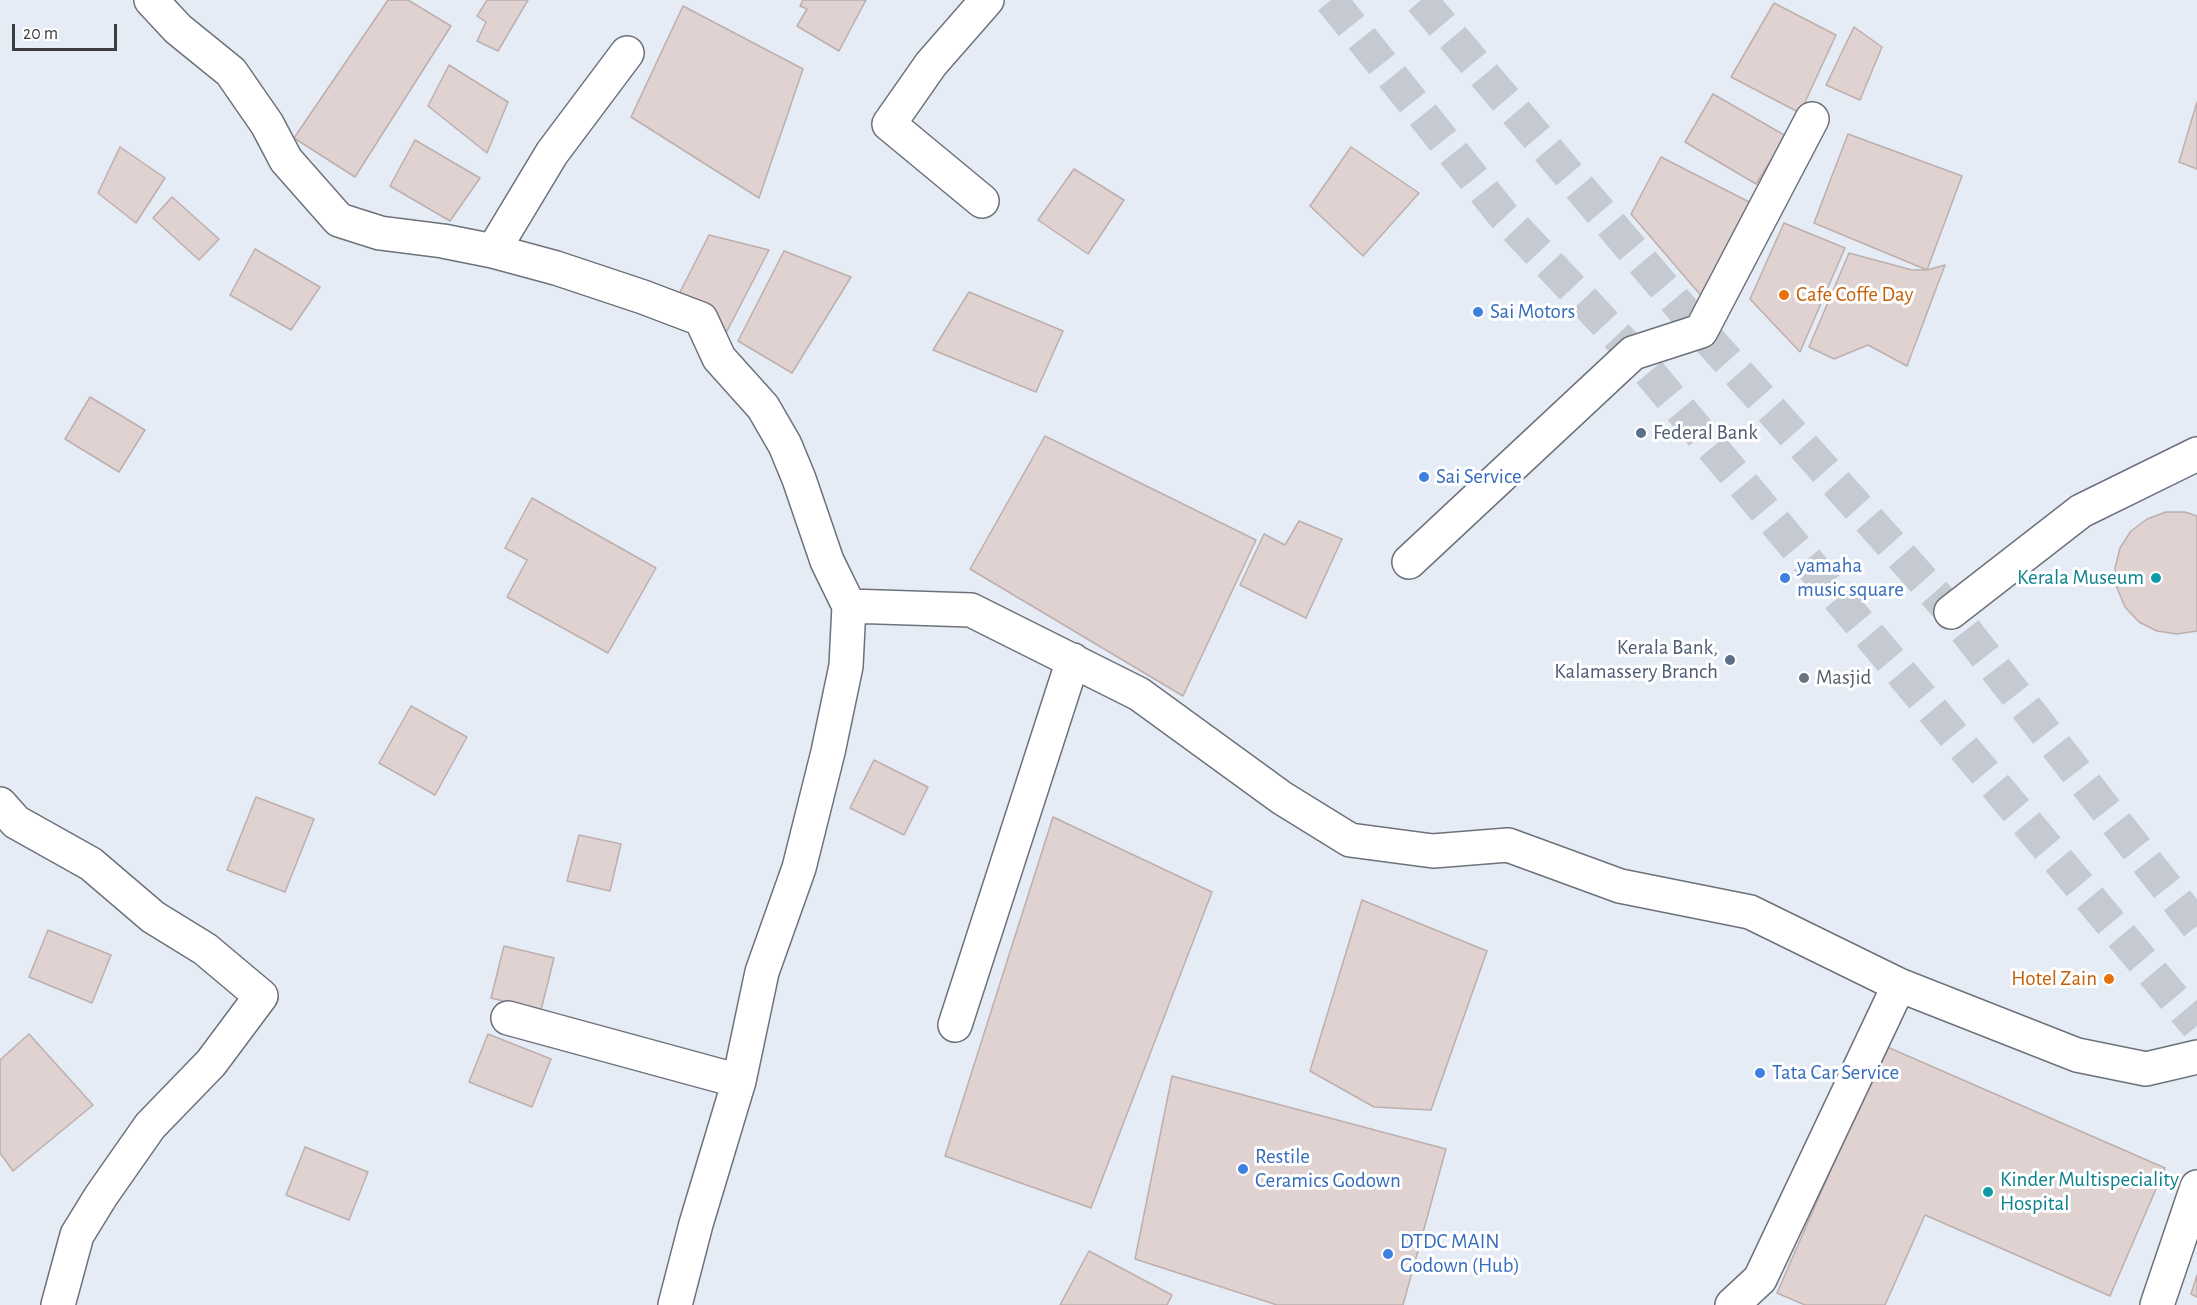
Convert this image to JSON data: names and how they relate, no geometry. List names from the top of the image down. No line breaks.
{"places":["Cafe Coffe Day","Sai Motors","Federal Bank","Sai Service","yamaha music square","Kerala Museum","Kerala Bank, Kalamassery Branch","Masjid","Hotel Zain","Tata Car Service","Restile Ceramics Godown","Kinder Multispeciality Hospital","DTDC MAIN Godown (Hub)"],"scale_bar":"20 m"}
